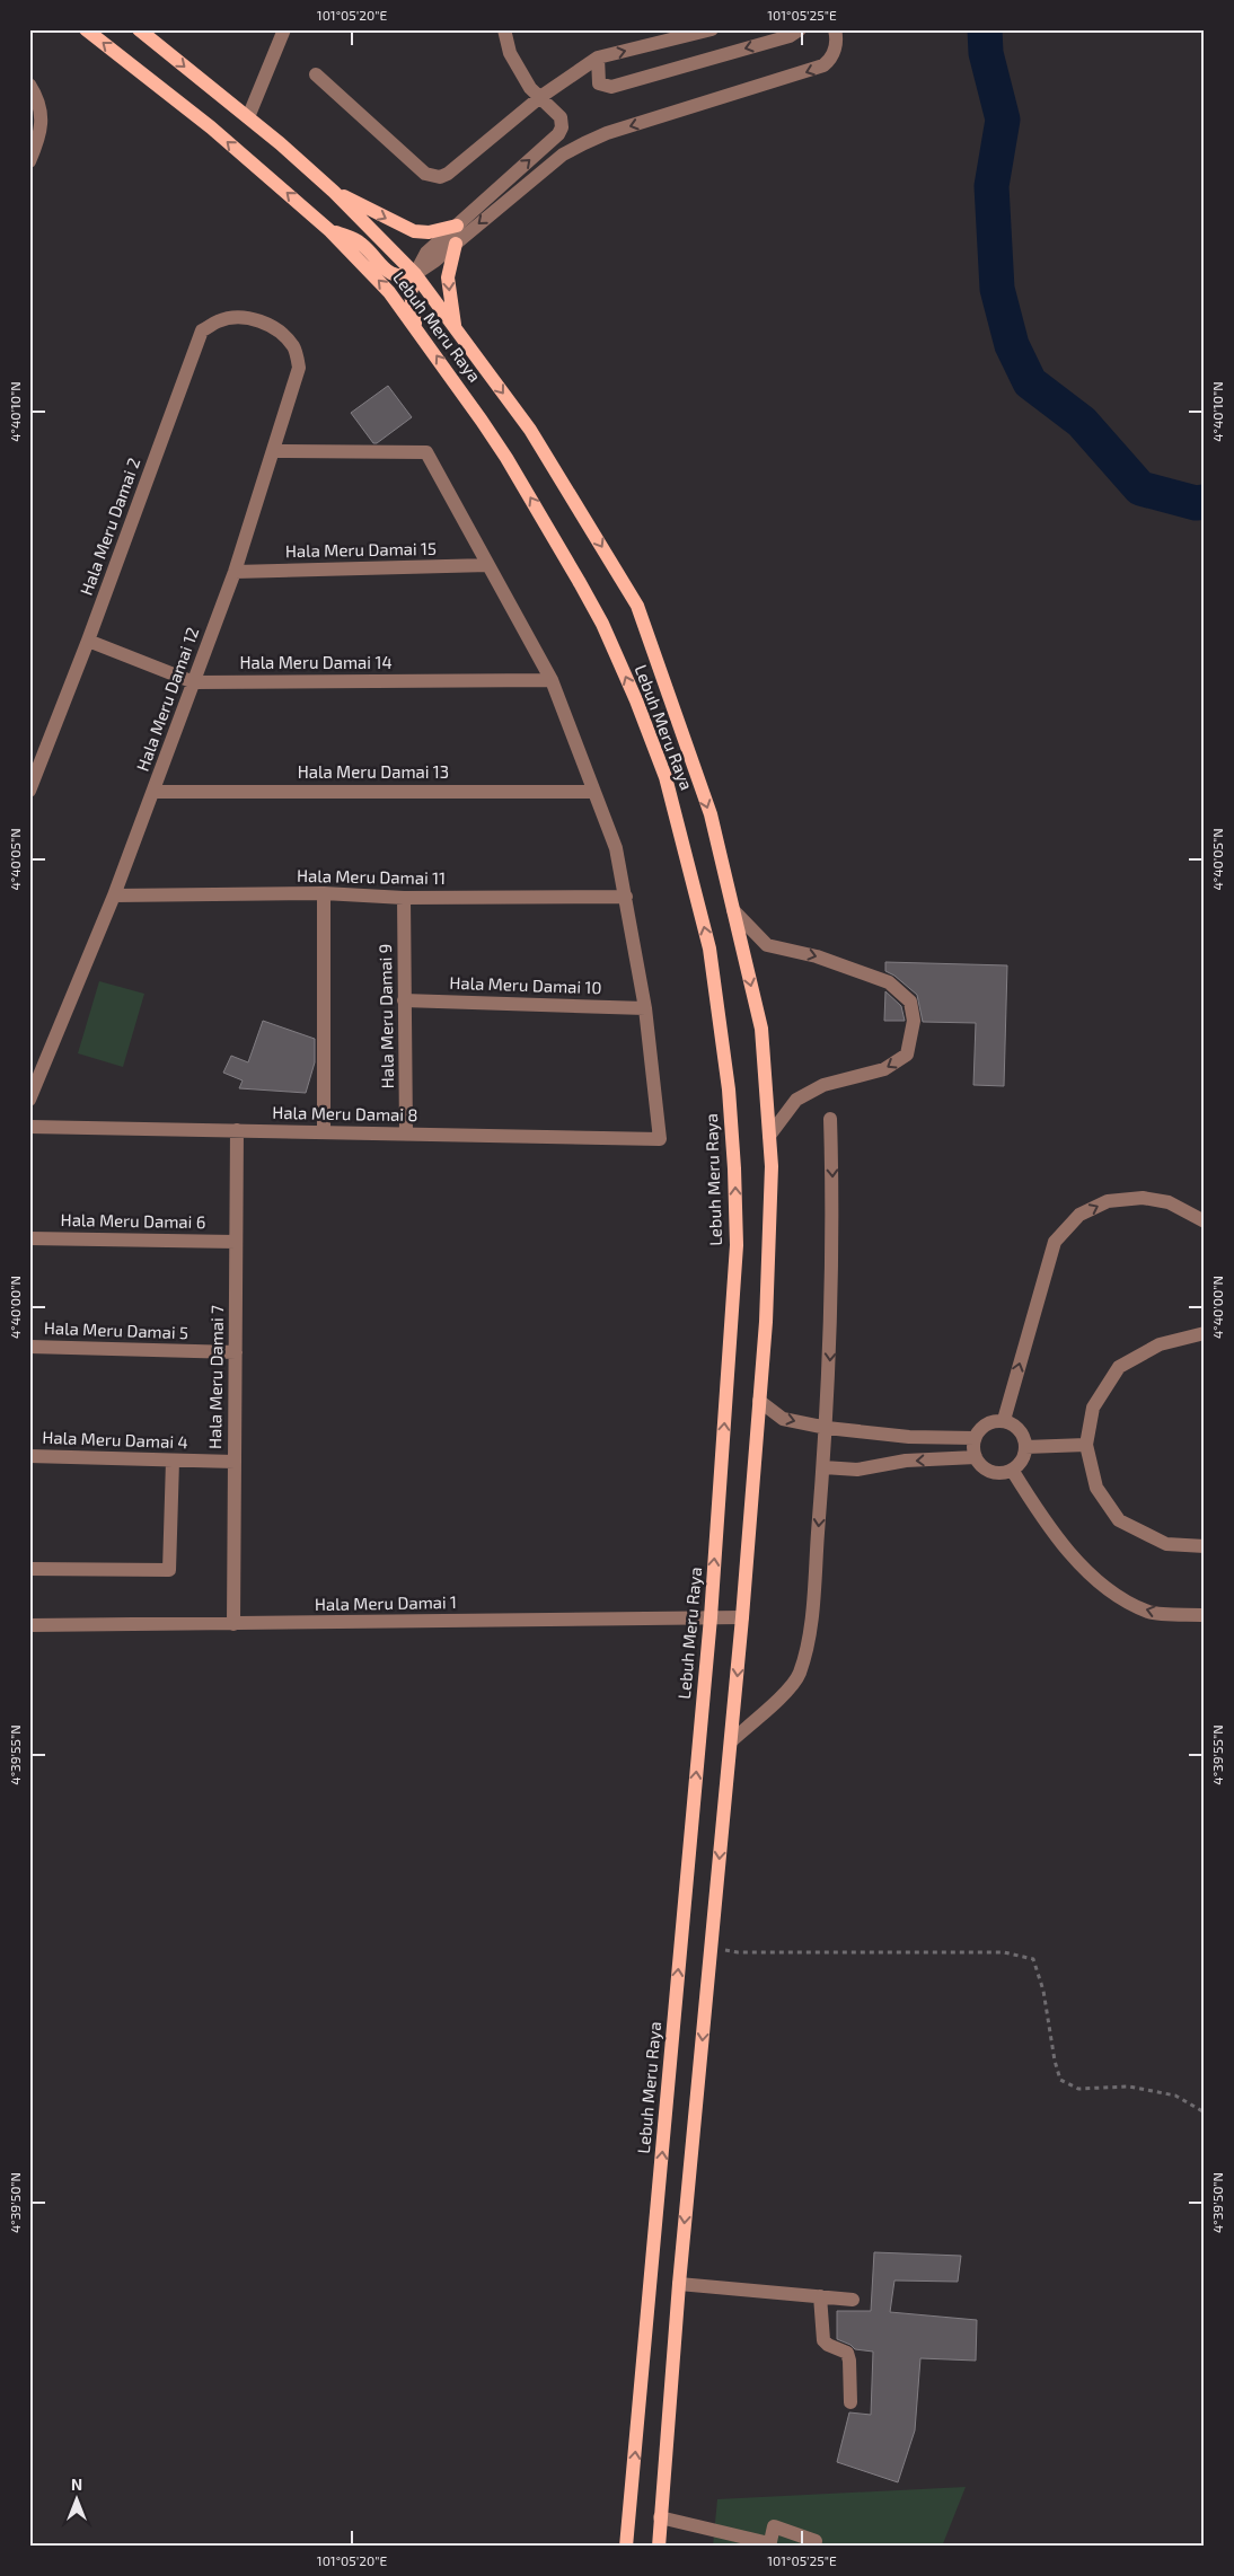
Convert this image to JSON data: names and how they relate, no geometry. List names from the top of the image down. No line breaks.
{"streets":{"main road":["Lebuh Meru Raya"],"street":["Hala Meru Damai 2","Hala Meru Damai 15","Hala Meru Damai 14","Hala Meru Damai 12","Hala Meru Damai 13","Hala Meru Damai 11","Hala Meru Damai 10","Hala Meru Damai 9","Hala Meru Damai 8","Hala Meru Damai 6","Hala Meru Damai 5","Hala Meru Damai 7","Hala Meru Damai 4","Hala Meru Damai 1"]},"crossings":[["Lebuh Meru Raya","Hala Meru Damai 1"],["Hala Meru Damai 2","Hala Meru Damai 14"],["Hala Meru Damai 2","Hala Meru Damai 12"],["Hala Meru Damai 15","Hala Meru Damai 12"],["Hala Meru Damai 14","Hala Meru Damai 12"],["Hala Meru Damai 12","Hala Meru Damai 13"],["Hala Meru Damai 12","Hala Meru Damai 11"],["Hala Meru Damai 11","Hala Meru Damai 9"],["Hala Meru Damai 10","Hala Meru Damai 9"],["Hala Meru Damai 10","Hala Meru Damai 8"],["Hala Meru Damai 9","Hala Meru Damai 8"],["Hala Meru Damai 8","Hala Meru Damai 7"],["Hala Meru Damai 6","Hala Meru Damai 7"],["Hala Meru Damai 5","Hala Meru Damai 7"],["Hala Meru Damai 7","Hala Meru Damai 4"],["Hala Meru Damai 7","Hala Meru Damai 1"]],"north":"top","coordinates":["101°05'20\"E","101°05'25\"E","4°40'10\"N","4°40'05\"N","4°40'00\"N","4°39'55\"N","4°39'50\"N"]}
